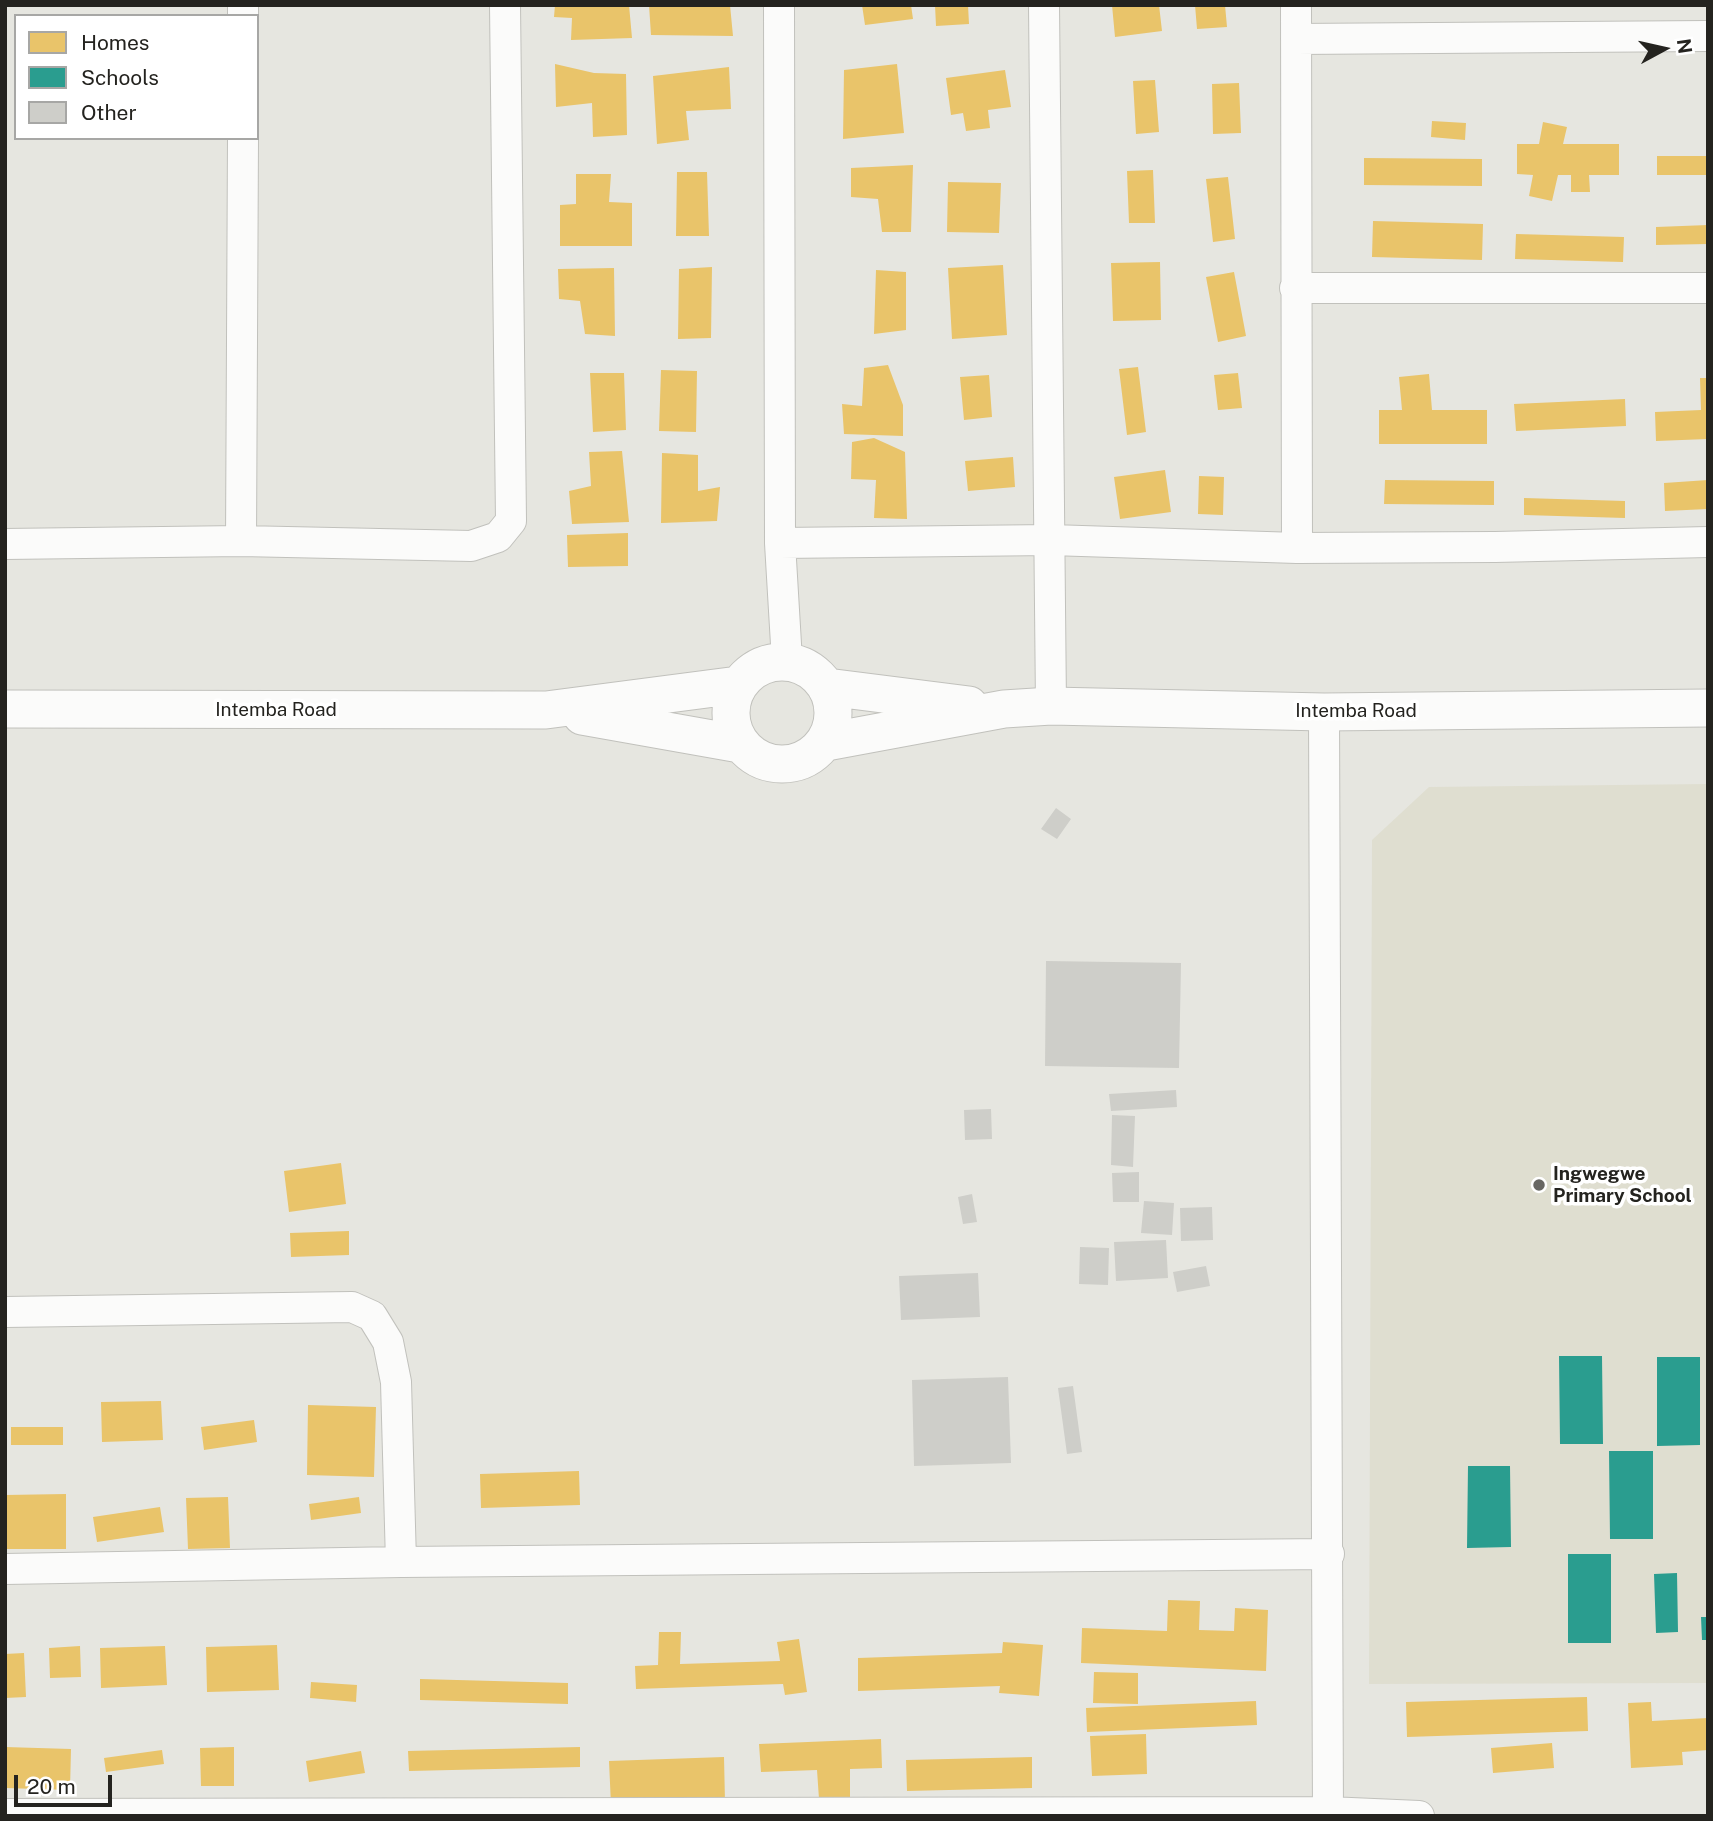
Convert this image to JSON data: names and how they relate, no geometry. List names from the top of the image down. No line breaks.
{"streets":{"street":["Intemba Road"]},"places":["Ingwegwe Primary School"],"legend":["Homes","Schools","Other"],"scale_bar":"20 m","north":"right"}
